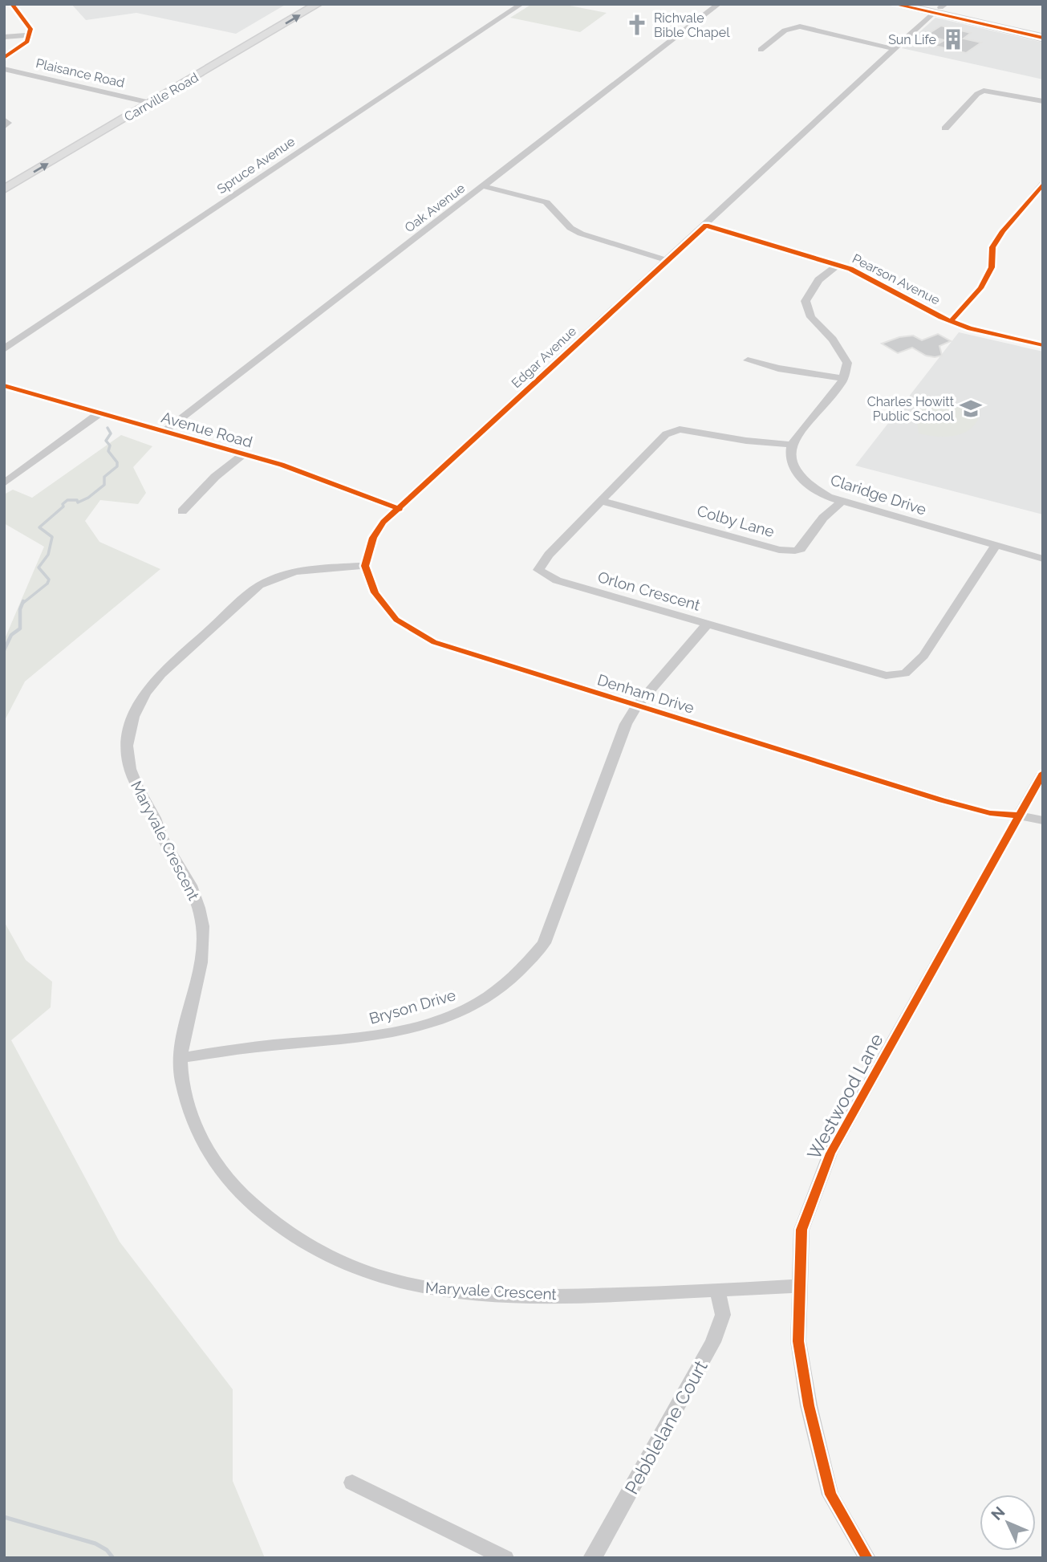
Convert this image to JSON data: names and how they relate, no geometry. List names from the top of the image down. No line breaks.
{"streets":{"main road":["Carrville Road"],"street":["Plaisance Road","Spruce Avenue","Oak Avenue","Pearson Avenue","Edgar Avenue","Avenue Road","Claridge Drive","Colby Lane","Orlon Crescent","Denham Drive","Maryvale Crescent","Bryson Drive","Westwood Lane","Pebblelane Court"]},"crossings":[["Plaisance Road","Carrville Road"],["Oak Avenue","Avenue Road"],["Pearson Avenue","Edgar Avenue"],["Edgar Avenue","Avenue Road"],["Claridge Drive","Colby Lane"],["Claridge Drive","Orlon Crescent"],["Colby Lane","Orlon Crescent"],["Orlon Crescent","Bryson Drive"],["Denham Drive","Maryvale Crescent"],["Denham Drive","Bryson Drive"],["Denham Drive","Westwood Lane"],["Maryvale Crescent","Bryson Drive"],["Maryvale Crescent","Westwood Lane"],["Maryvale Crescent","Pebblelane Court"]],"places":{"church":["Richvale Bible Chapel"],"building":["Sun Life"],"school or university":["Charles Howitt Public School"]},"north":"top left"}
